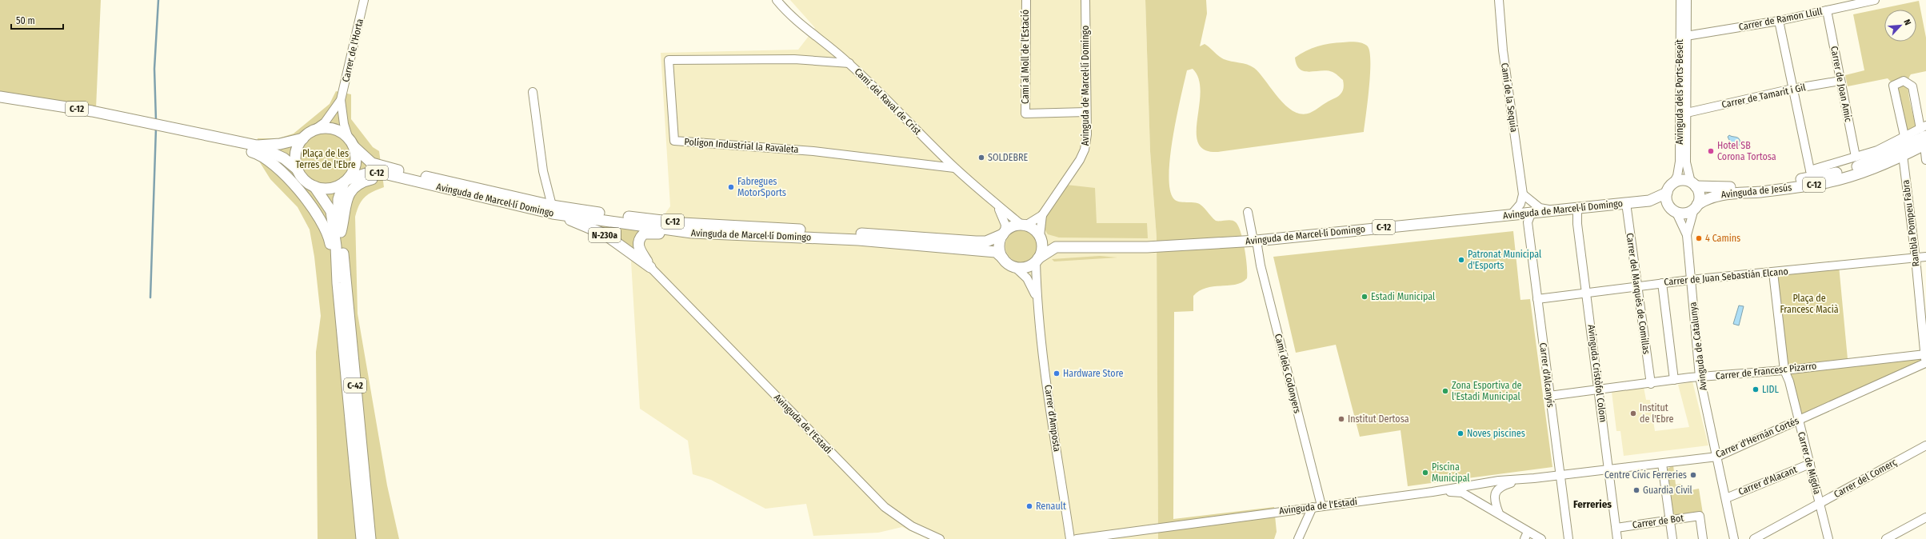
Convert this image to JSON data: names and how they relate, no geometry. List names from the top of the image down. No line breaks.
{"streets":{"main road":["Avinguda de Marcel·lí Domingo","C-12","Avinguda de Jesús","N-230a","C-42"],"street":["Carrer de Ramon Llull","Carrer de l'Horta","Camí al Moll de l'Estació","Carrer de Joan Amic","Avinguda dels Ports-Beseït","Carrer de Tamarit i Gil","Camí de la Sequia","Camí del Raval de Crist","Polígon Industrial la Ravaleta","Rambla Pompeu Fabra","Carrer de Juan Sebastián Elcano","Carrer del Marquès de Comillas","Avinguda de Catalunya","Carrer de Francesc Pizarro","Camí dels Codonyers","Avinguda Cristòfol Colom","Carrer d'Alcanyís","Carrer d'Amposta","Avinguda de l'Estadi","Carrer d'Hernán Cortés","Carrer de Migdia","Carrer del Comerç","Carrer d'Alacant","Carrer de Bot"]},"crossings":[["Carrer de Ramon Llull","Carrer de Joan Amic"],["Carrer de Ramon Llull","Avinguda dels Ports-Beseït"],["Camí al Moll de l'Estació","Avinguda de Marcel·lí Domingo"],["Carrer de Joan Amic","Carrer de Tamarit i Gil"],["Avinguda de Marcel·lí Domingo","Avinguda dels Ports-Beseït"],["Avinguda de Marcel·lí Domingo","Camí del Raval de Crist"],["Avinguda de Marcel·lí Domingo","C-12"],["Avinguda de Marcel·lí Domingo","Avinguda de Jesús"],["Avinguda de Marcel·lí Domingo","N-230a"],["Avinguda de Marcel·lí Domingo","Carrer del Marquès de Comillas"],["Avinguda de Marcel·lí Domingo","Camí dels Codonyers"],["Avinguda de Marcel·lí Domingo","Avinguda Cristòfol Colom"],["Avinguda de Marcel·lí Domingo","Carrer d'Alcanyís"],["Avinguda de Marcel·lí Domingo","Carrer d'Amposta"],["Avinguda dels Ports-Beseït","Carrer de Tamarit i Gil"],["Avinguda dels Ports-Beseït","C-12"],["Avinguda dels Ports-Beseït","Avinguda de Jesús"],["Camí del Raval de Crist","C-12"],["Camí del Raval de Crist","Polígon Industrial la Ravaleta"],["Camí del Raval de Crist","Carrer d'Amposta"],["C-12","Avinguda de Jesús"],["C-12","N-230a"],["C-12","C-42"],["C-12","Carrer d'Amposta"],["Avinguda de Jesús","Rambla Pompeu Fabra"],["Rambla Pompeu Fabra","Carrer de Juan Sebastián Elcano"],["Rambla Pompeu Fabra","Carrer de Francesc Pizarro"],["Rambla Pompeu Fabra","Carrer d'Hernán Cortés"],["N-230a","Avinguda de l'Estadi"],["Carrer de Juan Sebastián Elcano","Carrer del Marquès de Comillas"],["Carrer de Juan Sebastián Elcano","Avinguda de Catalunya"],["Carrer de Juan Sebastián Elcano","Avinguda Cristòfol Colom"],["Carrer de Juan Sebastián Elcano","Carrer d'Alcanyís"],["Carrer de Juan Sebastián Elcano","Carrer de Migdia"],["Carrer del Marquès de Comillas","Carrer de Francesc Pizarro"],["Avinguda de Catalunya","Carrer de Francesc Pizarro"],["Avinguda de Catalunya","Carrer d'Hernán Cortés"],["Avinguda de Catalunya","Carrer d'Alacant"],["Carrer de Francesc Pizarro","Avinguda Cristòfol Colom"],["Carrer de Francesc Pizarro","Carrer d'Alcanyís"],["Carrer de Francesc Pizarro","Carrer de Migdia"],["Camí dels Codonyers","Avinguda de l'Estadi"],["Avinguda Cristòfol Colom","Carrer d'Hernán Cortés"],["Avinguda Cristòfol Colom","Carrer de Bot"],["Carrer d'Alcanyís","Avinguda de l'Estadi"],["Carrer d'Alcanyís","Carrer d'Hernán Cortés"],["Avinguda de l'Estadi","Carrer d'Hernán Cortés"],["Carrer d'Hernán Cortés","Carrer de Migdia"],["Carrer de Migdia","Carrer del Comerç"],["Carrer de Migdia","Carrer d'Alacant"]],"districts":["Ferreries"],"parks":["Plaça de les Terres de l'Ebre","Plaça de Francesc Macià"],"places":["Hotel SB Corona Tortosa","SOLDEBRE","Fabregues MotorSports","4 Camins","Patronat Municipal d'Esports","Estadi Municipal","Hardware Store","LIDL","Zona Esportiva de l'Estadi Municipal","Institut de l'Ebre","Institut Dertosa","Noves piscines","Piscina Municipal","Centre Cívic Ferreries","Guardia Civil","Renault"],"scale_bar":"50 m","north":"top right"}
